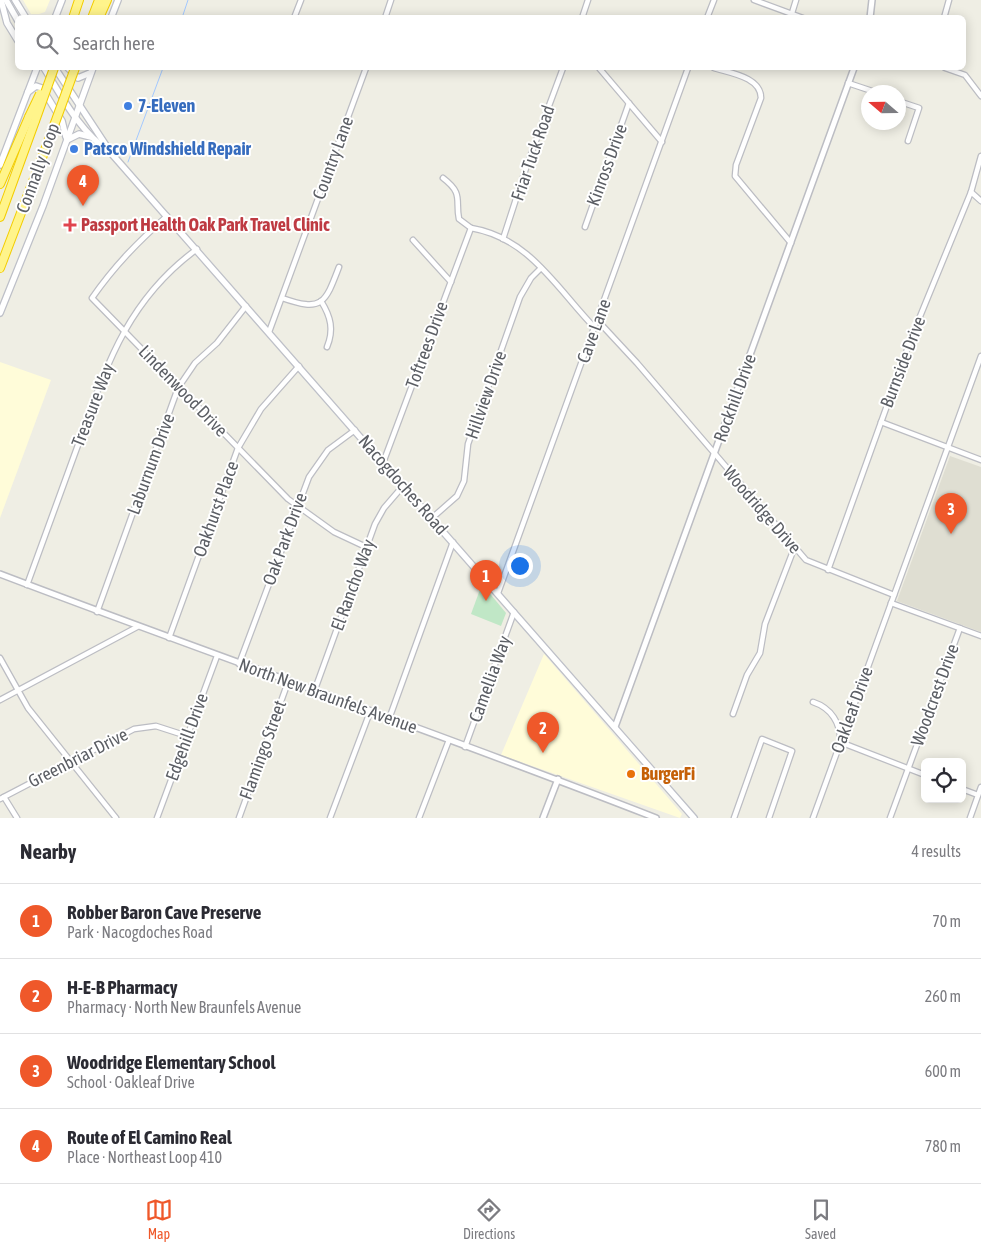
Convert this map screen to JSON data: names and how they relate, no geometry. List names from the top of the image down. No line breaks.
{"streets":{"highway":["Connally Loop"],"main road":["Nacogdoches Road"],"street":["Friar Tuck Road","Country Lane","Kinross Drive","Cave Lane","Toftrees Drive","Burnside Drive","Lindenwood Drive","Hillview Drive","Rockhill Drive","Treasure Way","Laburnum Drive","Oakhurst Place","Woodridge Drive","Oak Park Drive","El Rancho Way","Camellia Way","Woodcrest Drive","North New Braunfels Avenue","Oakleaf Drive","Edgehill Drive","Flamingo Street","Greenbriar Drive"]},"crossings":[["Country Lane","Nacogdoches Road"],["Cave Lane","Nacogdoches Road"],["Cave Lane","Woodridge Drive"],["Toftrees Drive","Nacogdoches Road"],["Burnside Drive","Woodridge Drive"],["Lindenwood Drive","Treasure Way"],["Lindenwood Drive","Laburnum Drive"],["Lindenwood Drive","Nacogdoches Road"],["Lindenwood Drive","Oakhurst Place"],["Lindenwood Drive","Oak Park Drive"],["Lindenwood Drive","El Rancho Way"],["Hillview Drive","Nacogdoches Road"],["Rockhill Drive","Nacogdoches Road"],["Rockhill Drive","Woodridge Drive"],["Treasure Way","Nacogdoches Road"],["Treasure Way","North New Braunfels Avenue"],["Laburnum Drive","Nacogdoches Road"],["Laburnum Drive","North New Braunfels Avenue"],["Nacogdoches Road","Oakhurst Place"],["Nacogdoches Road","Oak Park Drive"],["Nacogdoches Road","El Rancho Way"],["Nacogdoches Road","Camellia Way"],["Oakhurst Place","North New Braunfels Avenue"],["Woodridge Drive","Oakleaf Drive"],["Oak Park Drive","North New Braunfels Avenue"],["El Rancho Way","North New Braunfels Avenue"],["Camellia Way","North New Braunfels Avenue"],["North New Braunfels Avenue","Edgehill Drive"],["North New Braunfels Avenue","Flamingo Street"],["Edgehill Drive","Greenbriar Drive"]],"places":{"other":["7-Eleven","Patsco Windshield Repair","BurgerFi"],"health":["Passport Health Oak Park Travel Clinic"]},"north":"left","page":{"search":"Search here","pins":["4","3","1","2"],"heading":["Nearby","4 results"],"list":[{"mark":"1","name":"Robber Baron Cave Preserve","note":"Park · Nacogdoches Road","value":"70 m"},{"mark":"2","name":"H-E-B Pharmacy","note":"Pharmacy · North New Braunfels Avenue","value":"260 m"},{"mark":"3","name":"Woodridge Elementary School","note":"School · Oakleaf Drive","value":"600 m"},{"mark":"4","name":"Route of El Camino Real","note":"Place · Northeast Loop 410","value":"780 m"}],"nav":["Map","Directions","Saved"]}}
